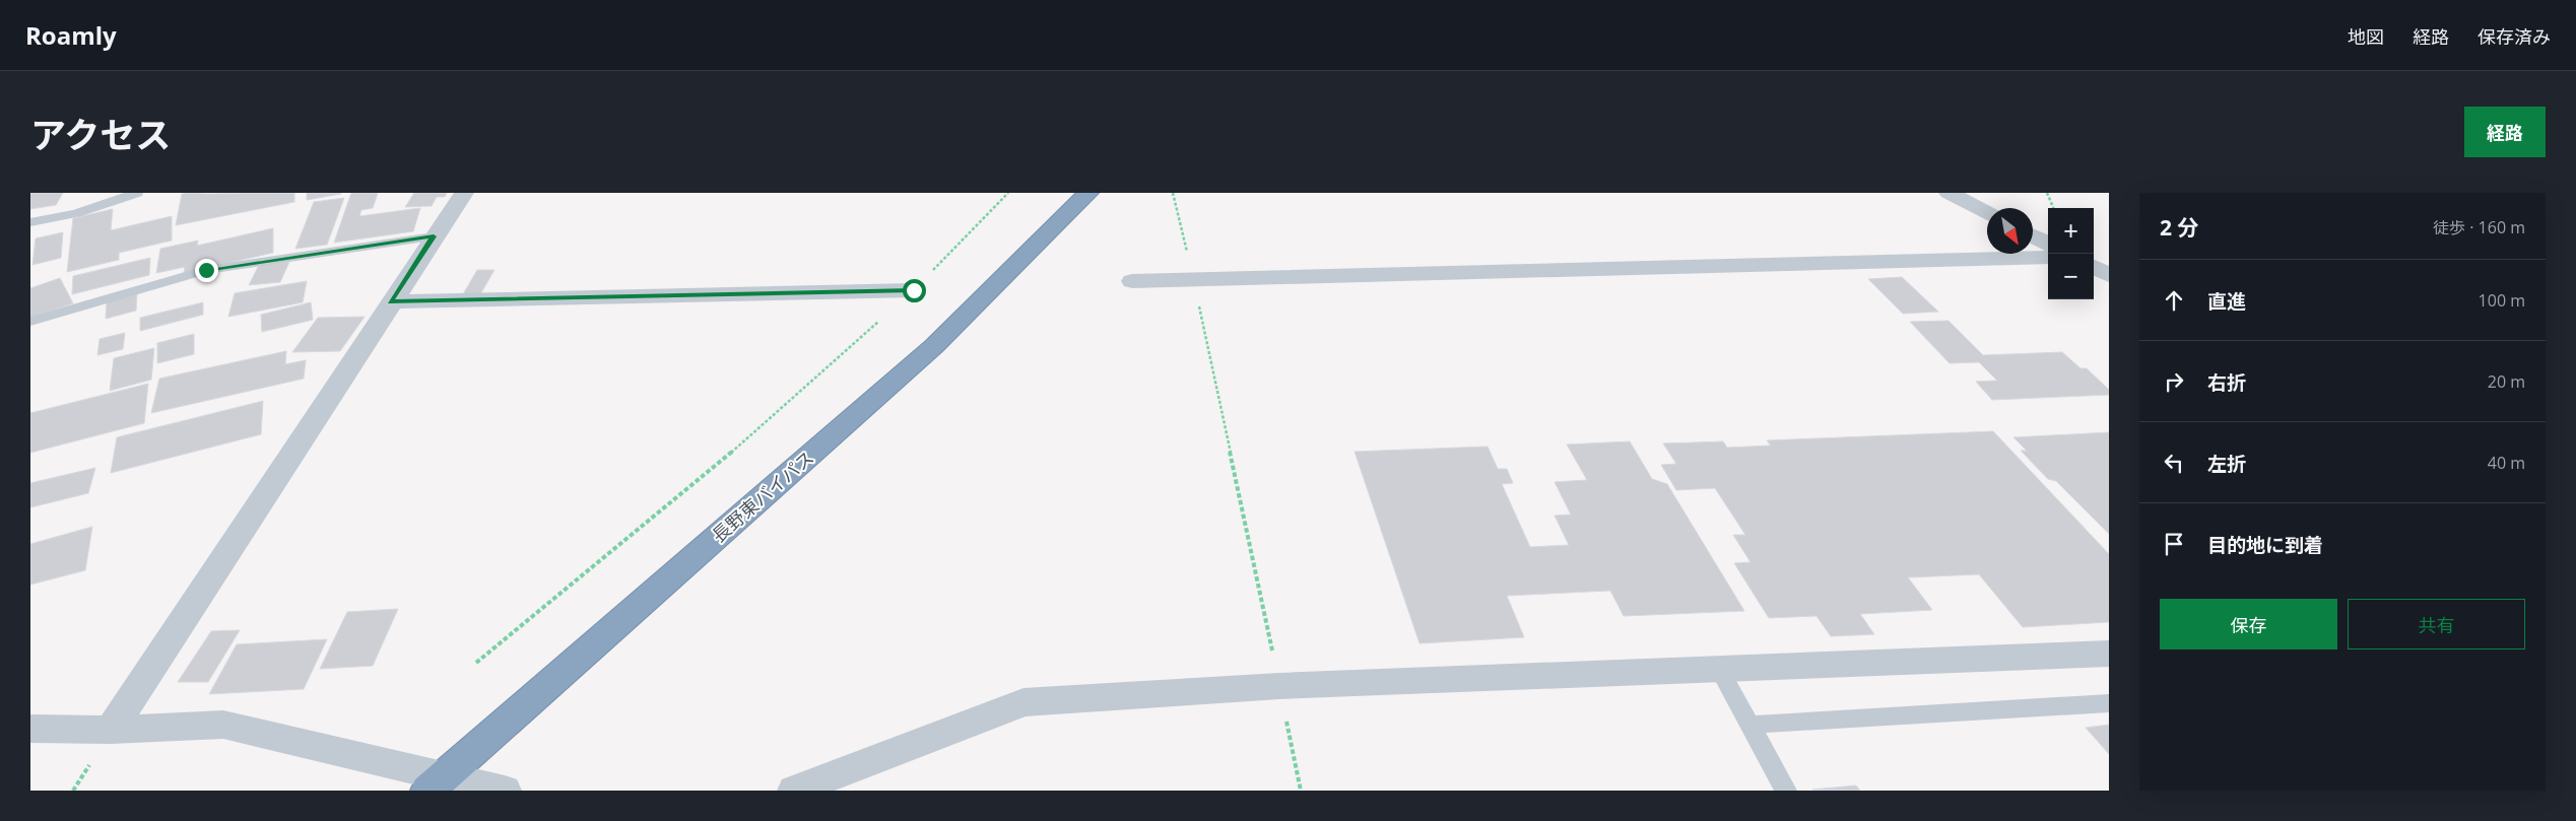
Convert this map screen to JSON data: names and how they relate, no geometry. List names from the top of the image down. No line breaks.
{"streets":{"highway":["長野東バイパス"]},"north":"bottom right","page":{"header":"Roamly","nav":["地図","経路","保存済み"],"title":"アクセス","buttons":["経路",["保存","共有"]],"heading":["2 分","徒歩 · 160 m"],"map_buttons":["+","−"],"list":[["直進","100 m"],["右折","20 m"],["左折","40 m"],"目的地に到着"]}}
